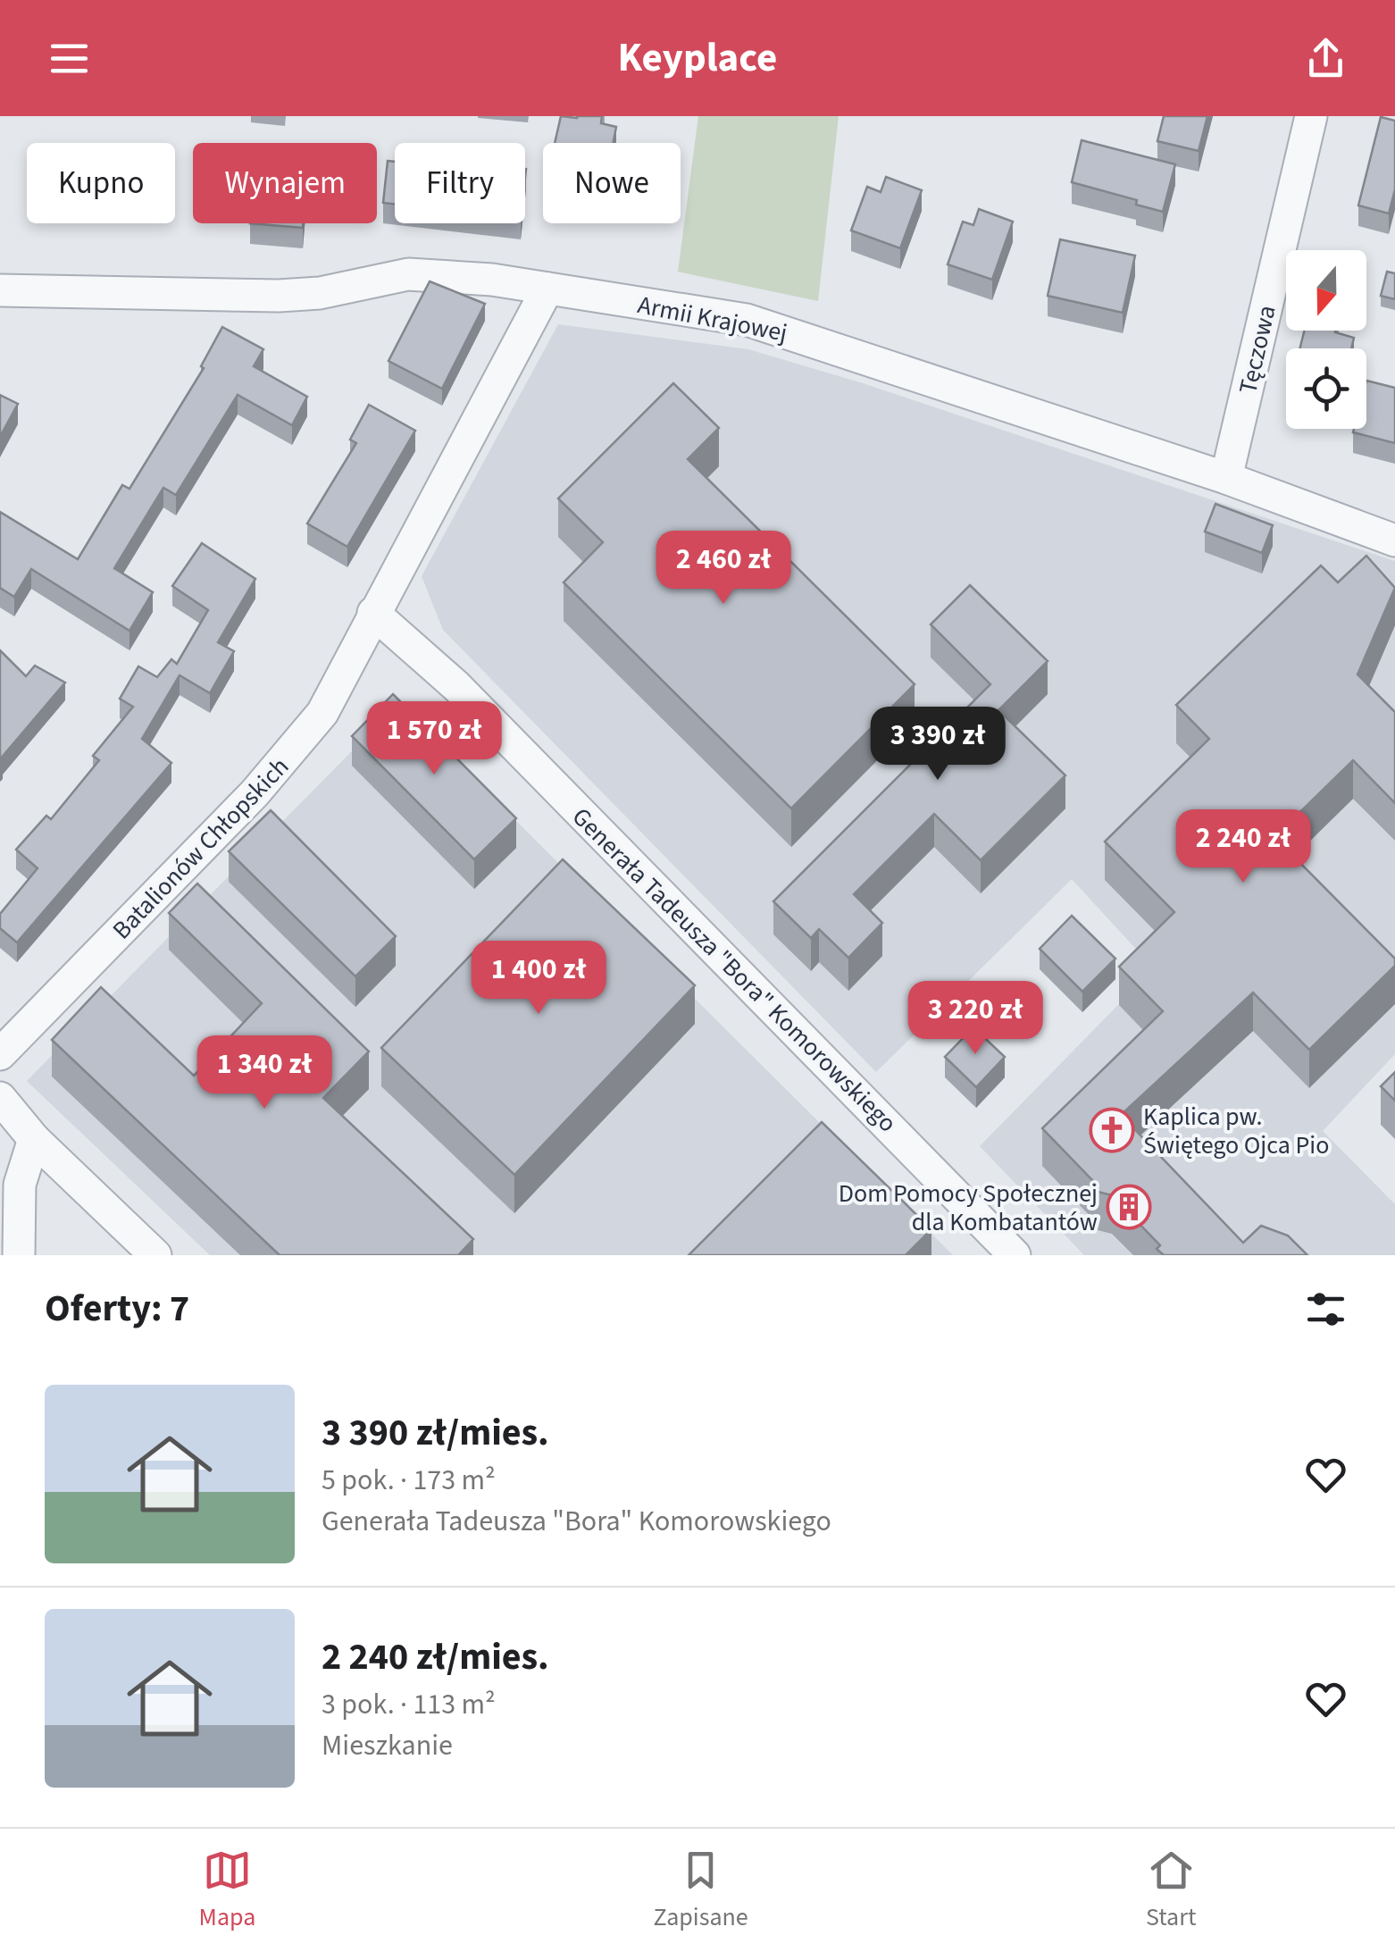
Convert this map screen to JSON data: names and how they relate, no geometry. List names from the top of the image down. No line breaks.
{"streets":{"street":["Armii Krajowej","Tęczowa","Batalionów Chłopskich","Generała Tadeusza \"Bora\" Komorowskiego"]},"crossings":[["Armii Krajowej","Tęczowa"],["Armii Krajowej","Batalionów Chłopskich"],["Batalionów Chłopskich","Generała Tadeusza \"Bora\" Komorowskiego"]],"places":{"church":["Kaplica pw. Świętego Ojca Pio"],"building":["Dom Pomocy Społecznej dla Kombatantów"]},"north":"bottom","page":{"header":"Keyplace","chip":["Kupno","Wynajem","Filtry","Nowe"],"price":["2 460 zł","1 570 zł","3 390 zł","2 240 zł","1 400 zł","3 220 zł","1 340 zł"],"heading":"Oferty: 7","list":[{"name":"3 390 zł/mies.","note":"5 pok. · 173 m² · Generała Tadeusza \"Bora\" Komorowskiego"},{"name":"2 240 zł/mies.","note":"3 pok. · 113 m² · Mieszkanie"}],"tabs":["Mapa","Zapisane","Start"]}}
